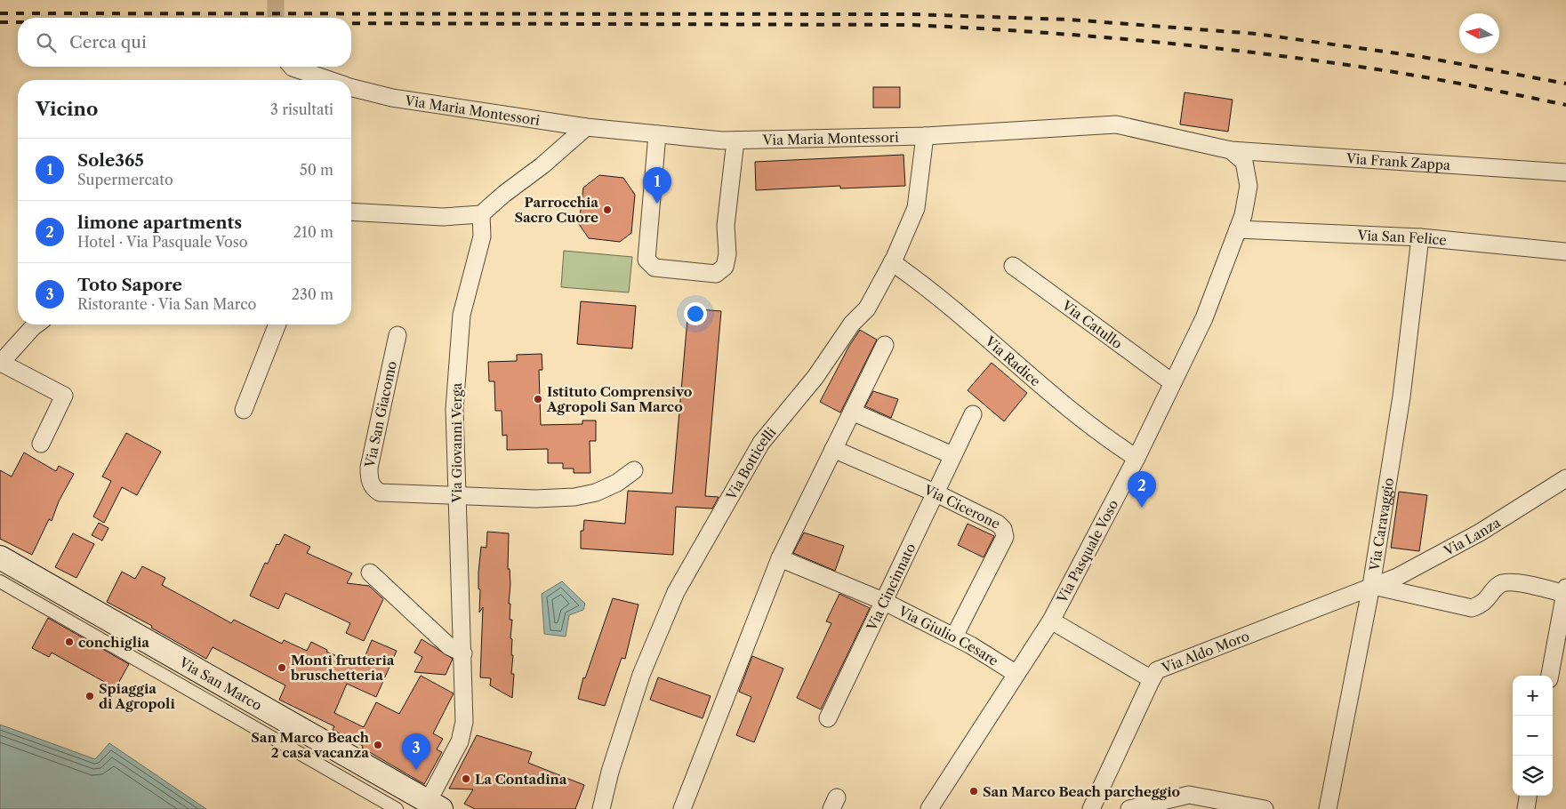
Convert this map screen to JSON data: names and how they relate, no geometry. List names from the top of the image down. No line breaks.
{"streets":{"main road":["Via San Marco"],"street":["Via Maria Montessori","Via Frank Zappa","Via San Felice","Via Catullo","Via Radice","Via San Giacomo","Via Giovanni Verga","Via Botticelli","Via Cicerone","Via Caravaggio","Via Lanza","Via Pasquale Voso","Via Cincinnato","Via Giulio Cesare","Via Aldo Moro"]},"crossings":[["Via Maria Montessori","Via Frank Zappa"],["Via Maria Montessori","Via Botticelli"],["Via San Felice","Via Caravaggio"],["Via San Felice","Via Pasquale Voso"],["Via Catullo","Via Pasquale Voso"],["Via Radice","Via Botticelli"],["Via Radice","Via Pasquale Voso"],["Via San Giacomo","Via Giovanni Verga"],["Via Giovanni Verga","Via San Marco"],["Via Cicerone","Via Cincinnato"],["Via Cicerone","Via Giulio Cesare"],["Via Caravaggio","Via Lanza"],["Via Caravaggio","Via Aldo Moro"],["Via Lanza","Via Aldo Moro"],["Via Pasquale Voso","Via Giulio Cesare"],["Via Pasquale Voso","Via Aldo Moro"],["Via Cincinnato","Via Giulio Cesare"]],"places":["Parrocchia Sacro Cuore","Istituto Comprensivo Agropoli San Marco","conchiglia","Monti frutteria bruschetteria","Spiaggia di Agropoli","San Marco Beach 2 casa vacanza","La Contadina","San Marco Beach parcheggio"],"north":"left","page":{"search":"Cerca qui","heading":["Vicino","3 risultati"],"list":[{"mark":"1","name":"Sole365","note":"Supermercato","value":"50 m"},{"mark":"2","name":"limone apartments","note":"Hotel · Via Pasquale Voso","value":"210 m"},{"mark":"3","name":"Toto Sapore","note":"Ristorante · Via San Marco","value":"230 m"}],"pins":["1","2","3"],"map_buttons":["+","−"]}}
